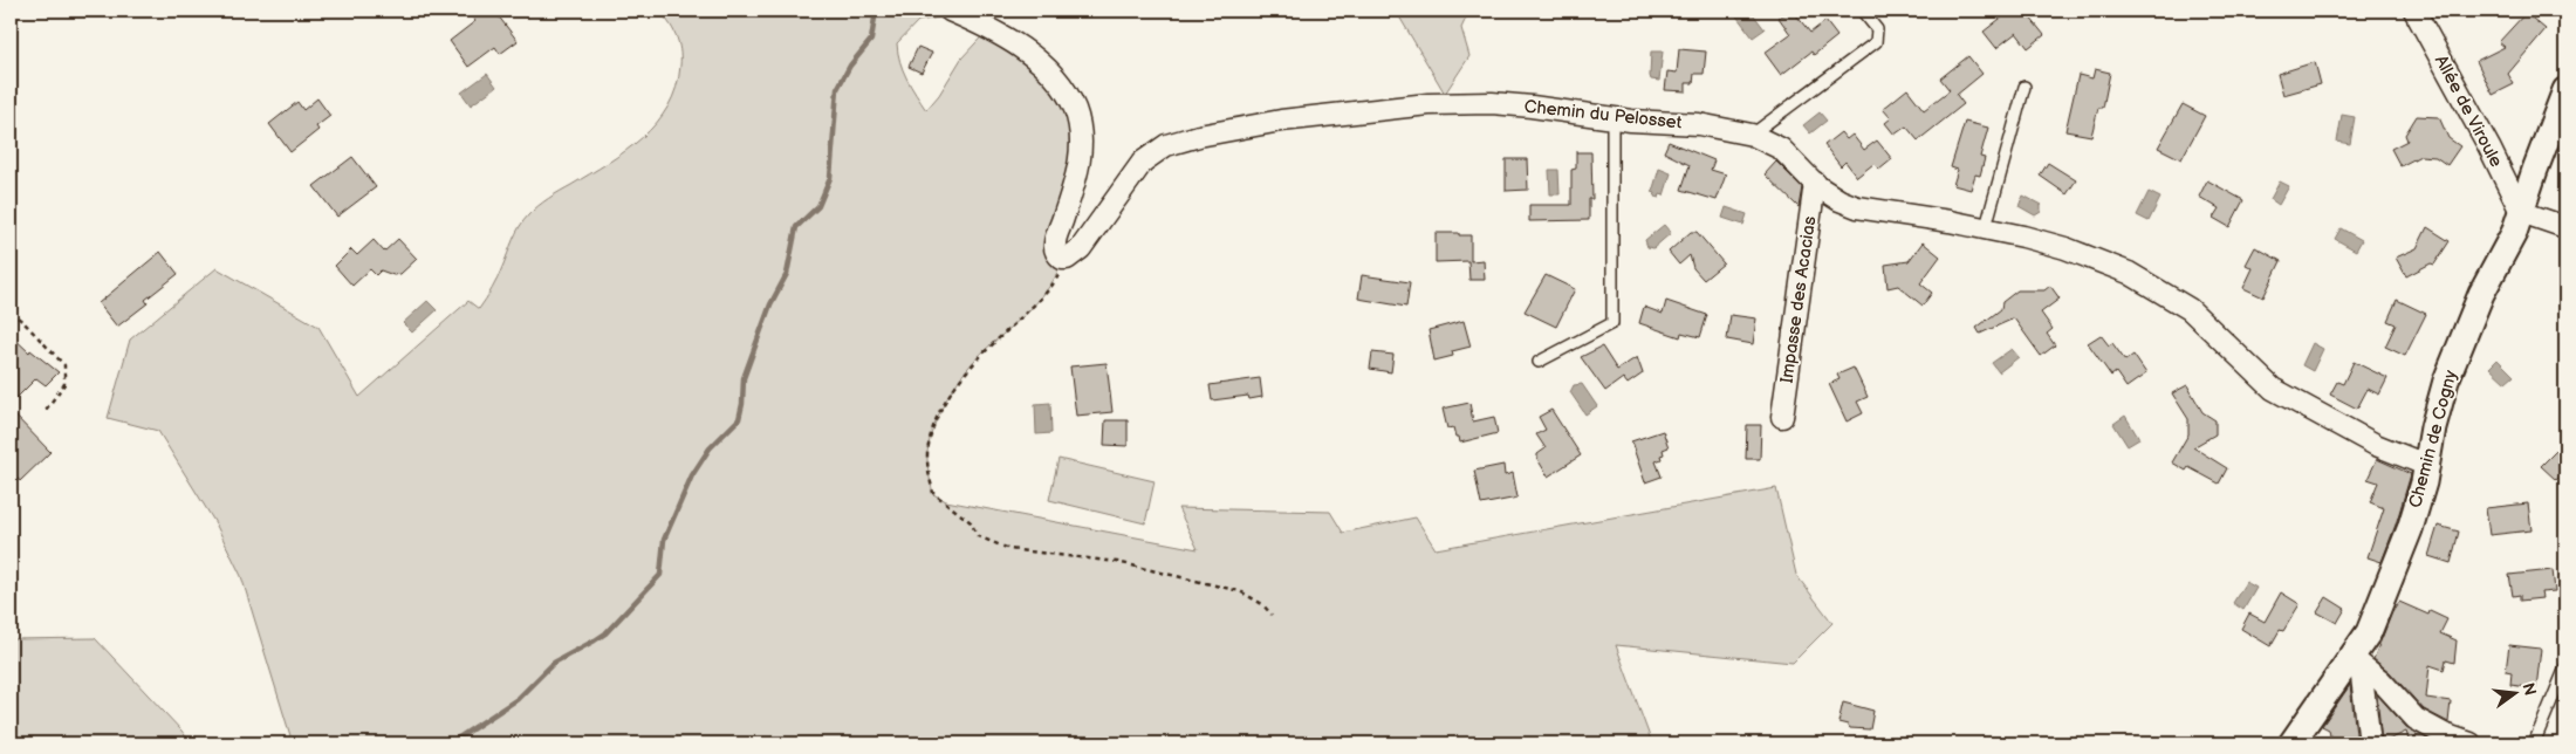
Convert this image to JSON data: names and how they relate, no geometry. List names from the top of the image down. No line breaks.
{"streets":{"street":["Allée de Viroule","Chemin du Pelosset","Impasse des Acacias","Chemin de Cogny"]},"crossings":[["Allée de Viroule","Chemin de Cogny"],["Chemin du Pelosset","Impasse des Acacias"],["Chemin du Pelosset","Chemin de Cogny"]],"north":"right"}
